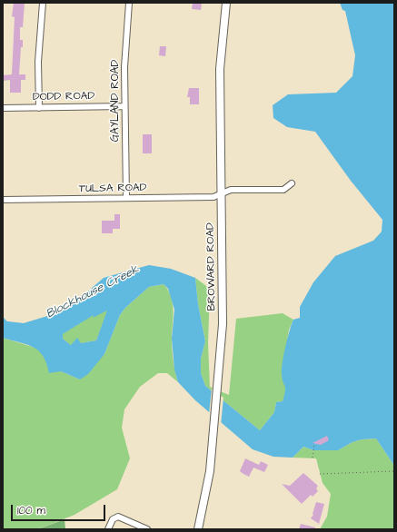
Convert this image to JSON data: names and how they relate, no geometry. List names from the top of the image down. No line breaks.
{"streets":{"main road":["BROWARD ROAD"],"street":["DODD ROAD","GAYLAND ROAD","TULSA ROAD"]},"crossings":[["DODD ROAD","GAYLAND ROAD"],["GAYLAND ROAD","TULSA ROAD"],["TULSA ROAD","BROWARD ROAD"]],"water":["Blockhouse Creek"],"scale_bar":"100 m"}
